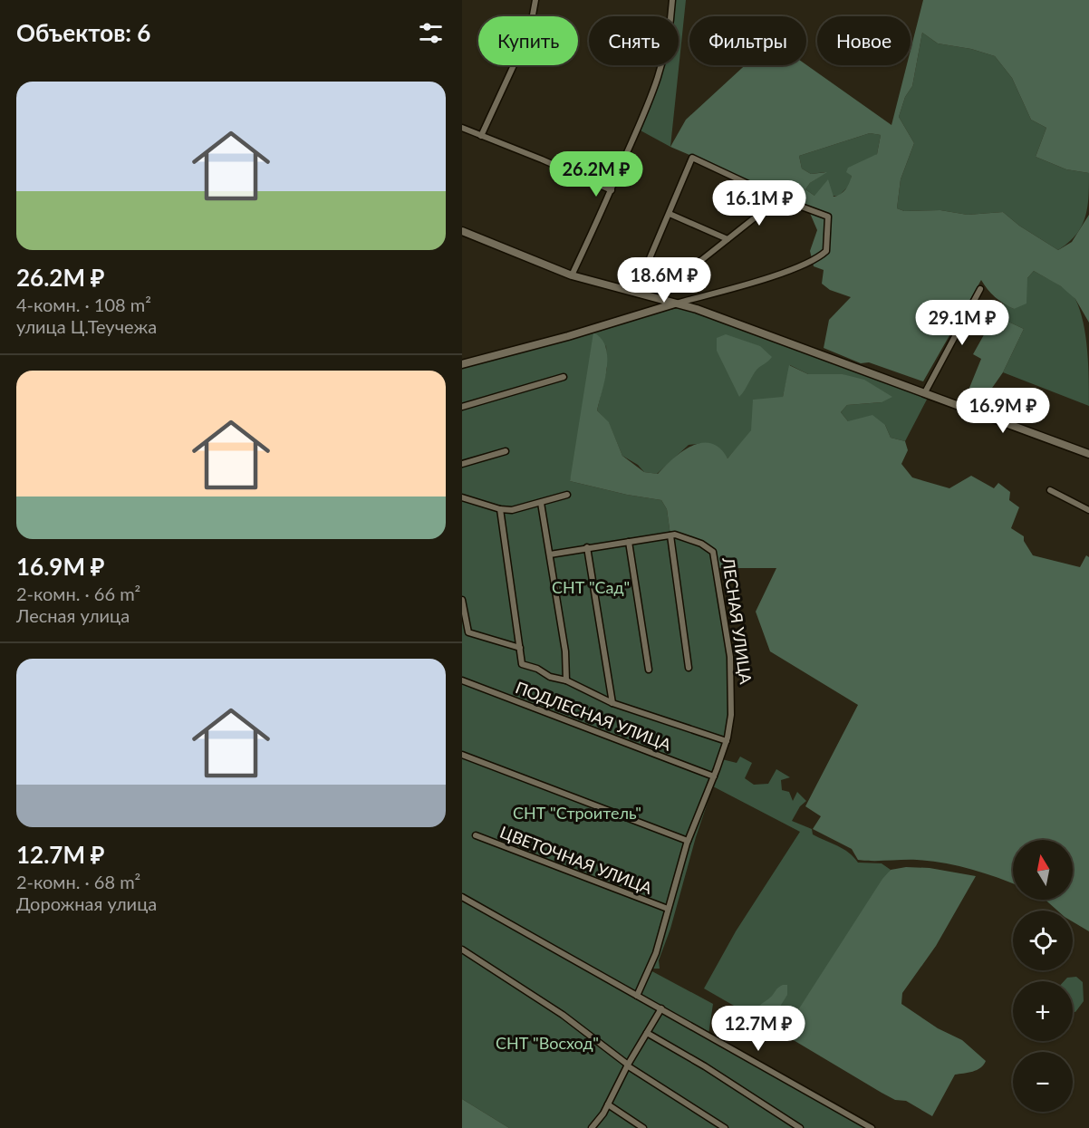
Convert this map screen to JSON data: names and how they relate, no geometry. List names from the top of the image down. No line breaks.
{"streets":{"street":["ЛЕСНАЯ УЛИЦА","ПОДЛЕСНАЯ УЛИЦА","ЦВЕТОЧНАЯ УЛИЦА"]},"parks":["СНТ \"Сад\"","СНТ \"Строитель\"","СНТ \"Восход\""],"north":"top","page":{"heading":"Объектов: 6","chip":["Купить","Снять","Фильтры","Новое"],"list":[{"name":"26.2M ₽","note":"4-комн. · 108 m² · улица Ц.Теучежа"},{"name":"16.9M ₽","note":"2-комн. · 66 m² · Лесная улица"},{"name":"12.7M ₽","note":"2-комн. · 68 m² · Дорожная улица"}],"price":["26.2M ₽","16.1M ₽","18.6M ₽","29.1M ₽","16.9M ₽","12.7M ₽"],"map_buttons":["+","−"]}}
